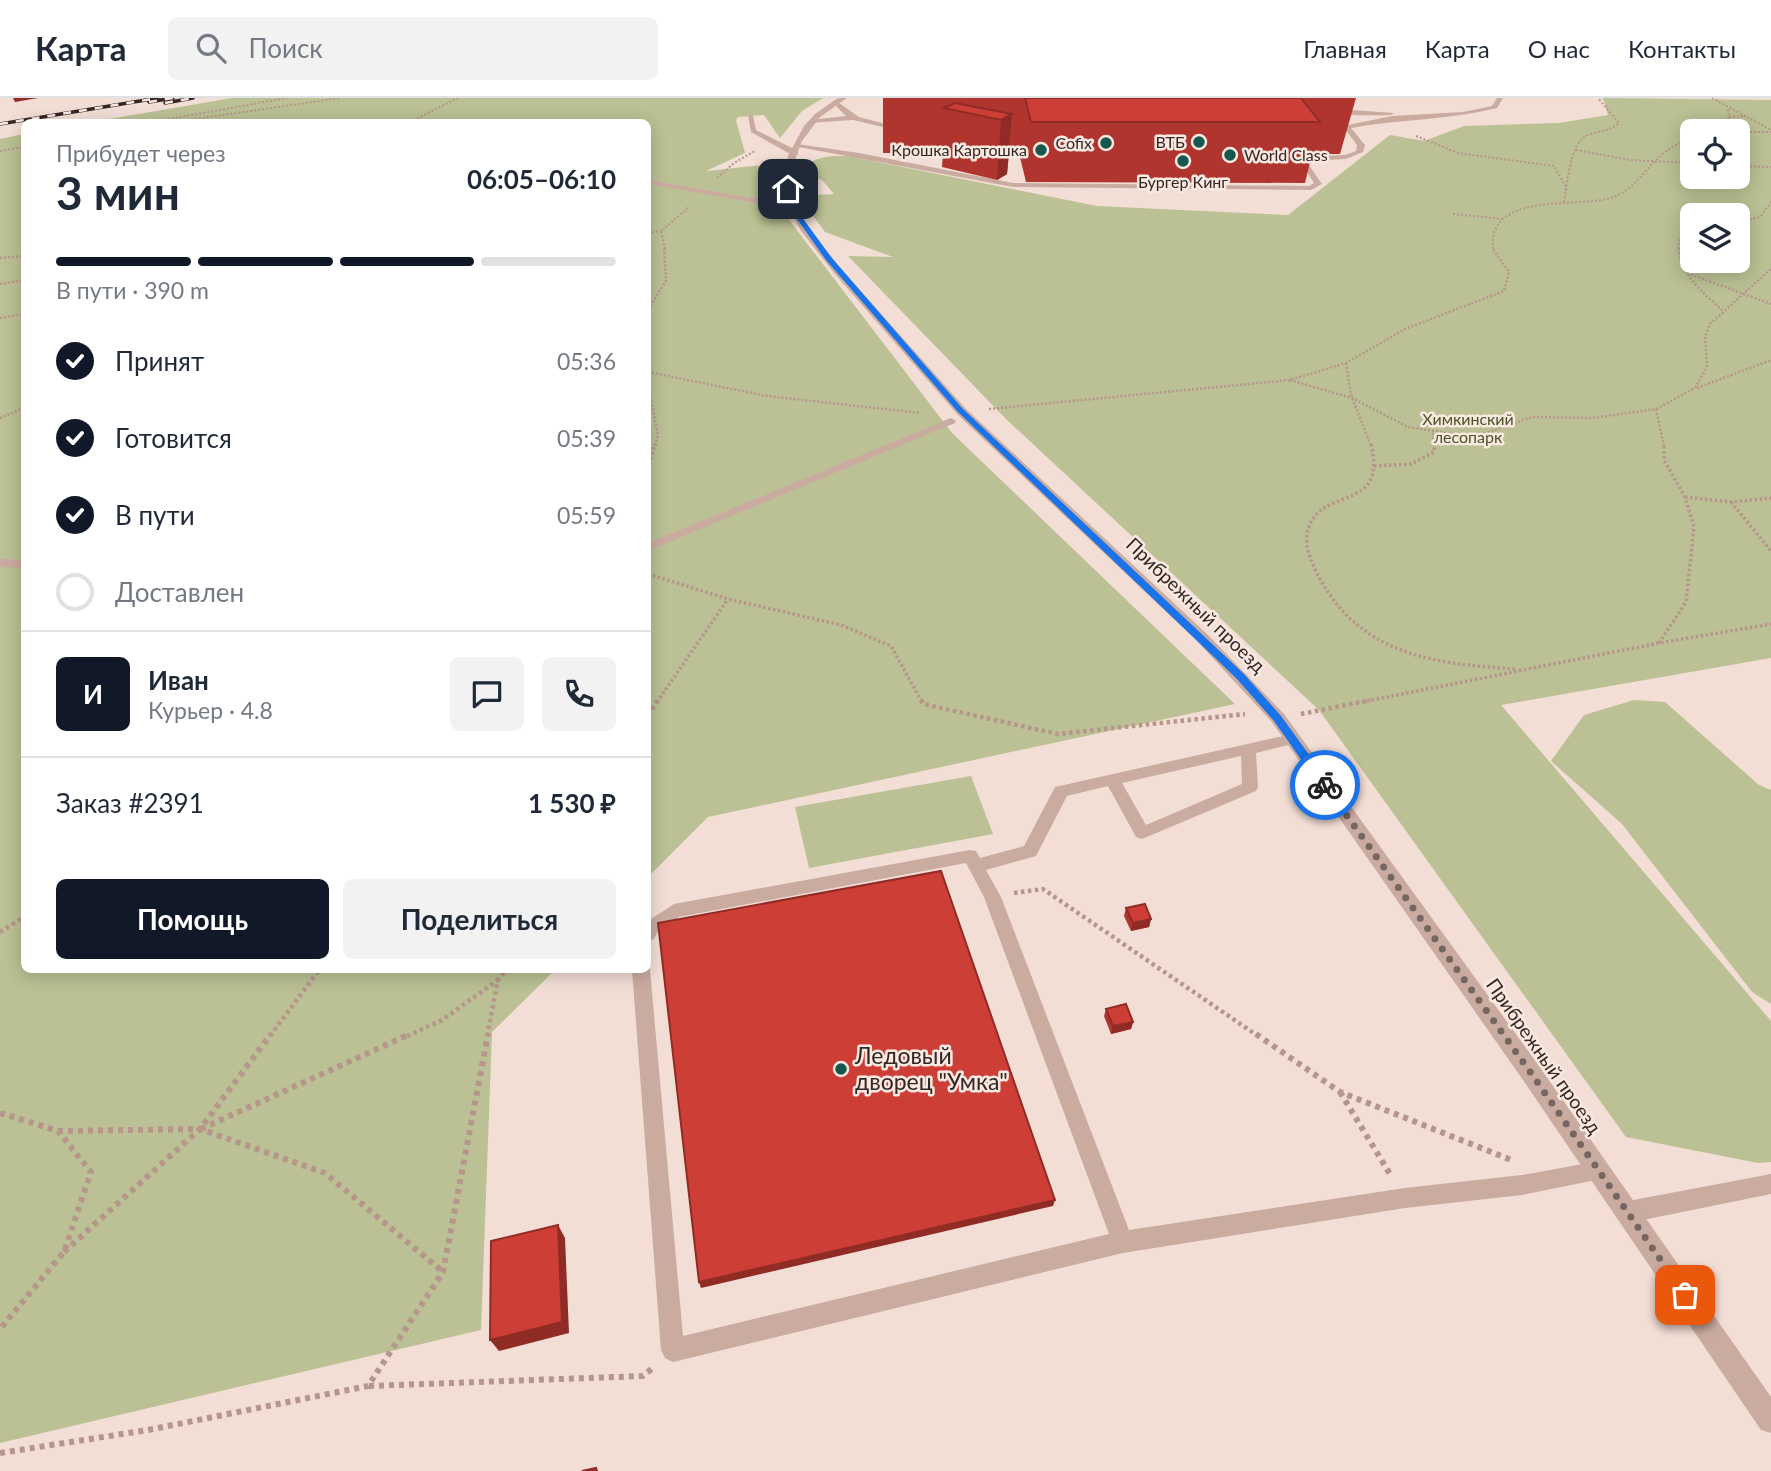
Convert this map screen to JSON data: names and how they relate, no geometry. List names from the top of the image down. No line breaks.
{"streets":{"street":["Прибрежный проезд"]},"parks":["Химкинский лесопарк"],"places":["ВТБ","Cofix","Крошка Картошка","World Class","Бургер Кинг","Ледовый дворец \"Умка\""],"page":{"header":"Карта","search":"Поиск","nav":["Главная","Карта","О нас","Контакты"],"heading":["3 мин","Прибудет через","06:05–06:10"],"panel":["Иван","Курьер · 4.8","Заказ #2391","1 530 ₽"],"bar":"В пути · 390 m","list":[["Принят","05:36"],["Готовится","05:39"],["В пути","05:59"],"Доставлен"],"round":"И","buttons":["Помощь","Поделиться"]}}
